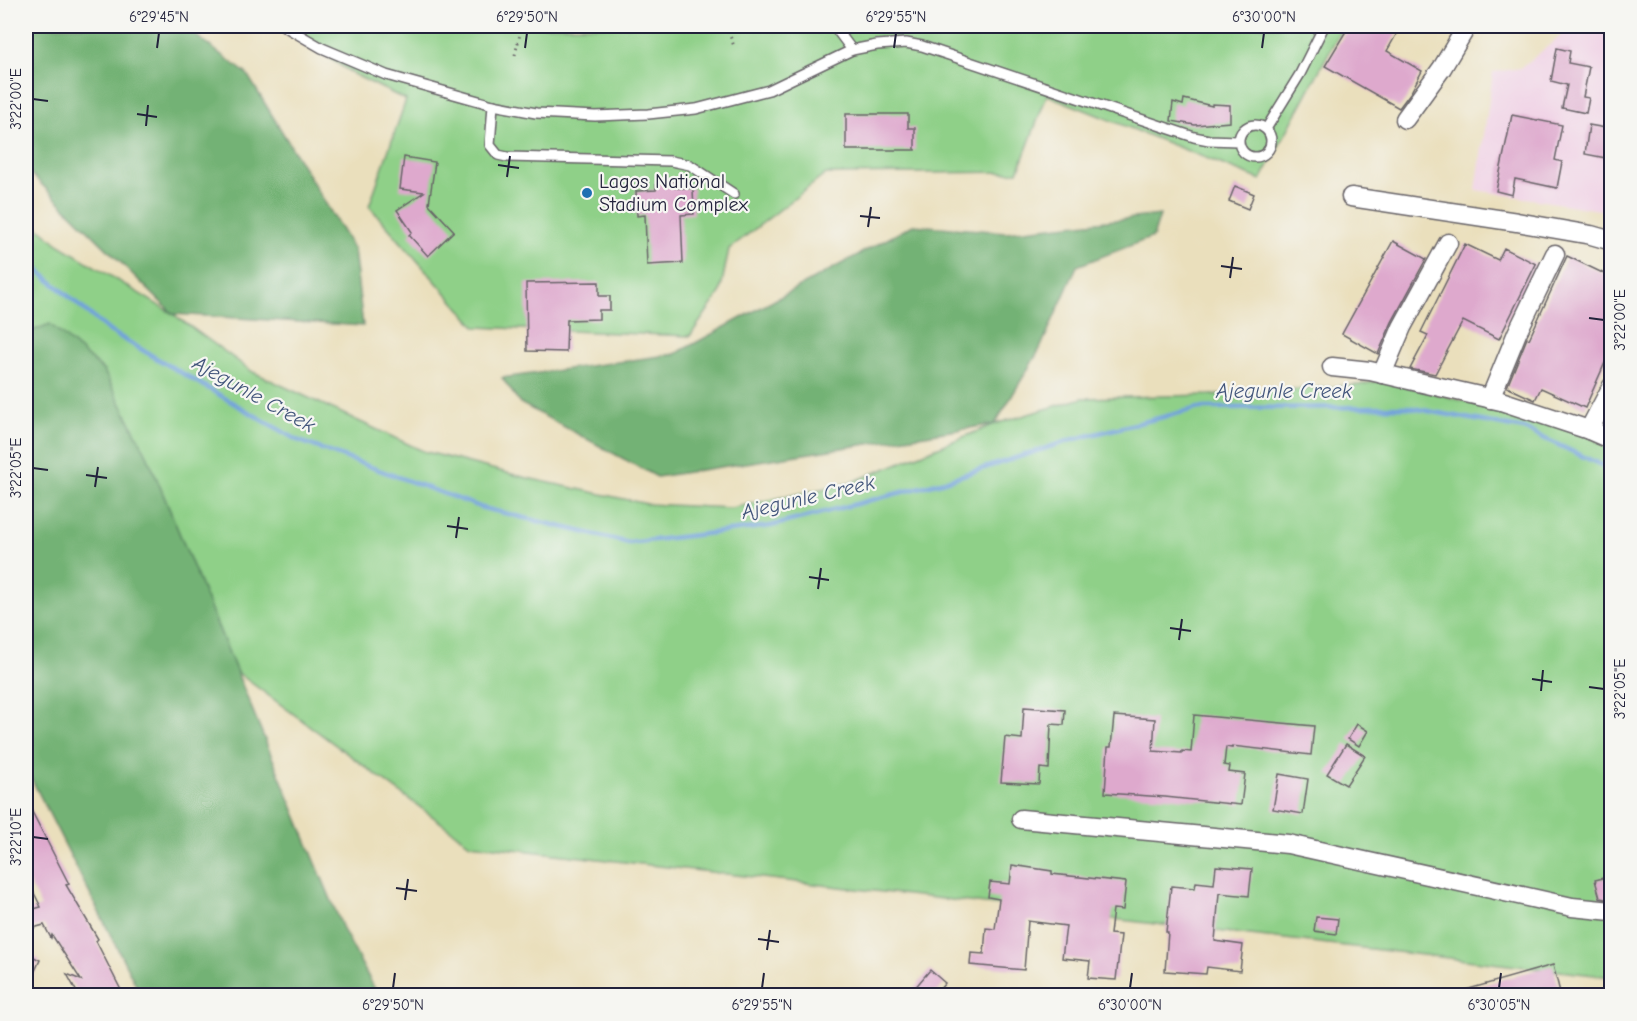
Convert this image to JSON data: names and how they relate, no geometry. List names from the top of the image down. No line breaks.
{"water":["Ajegunle Creek"],"places":["Lagos National Stadium Complex"],"coordinates":["6°29'45\"N","6°29'50\"N","6°29'55\"N","6°30'00\"N","3°22'00\"E","3°22'05\"E","3°22'10\"E","6°30'05\"N"]}
